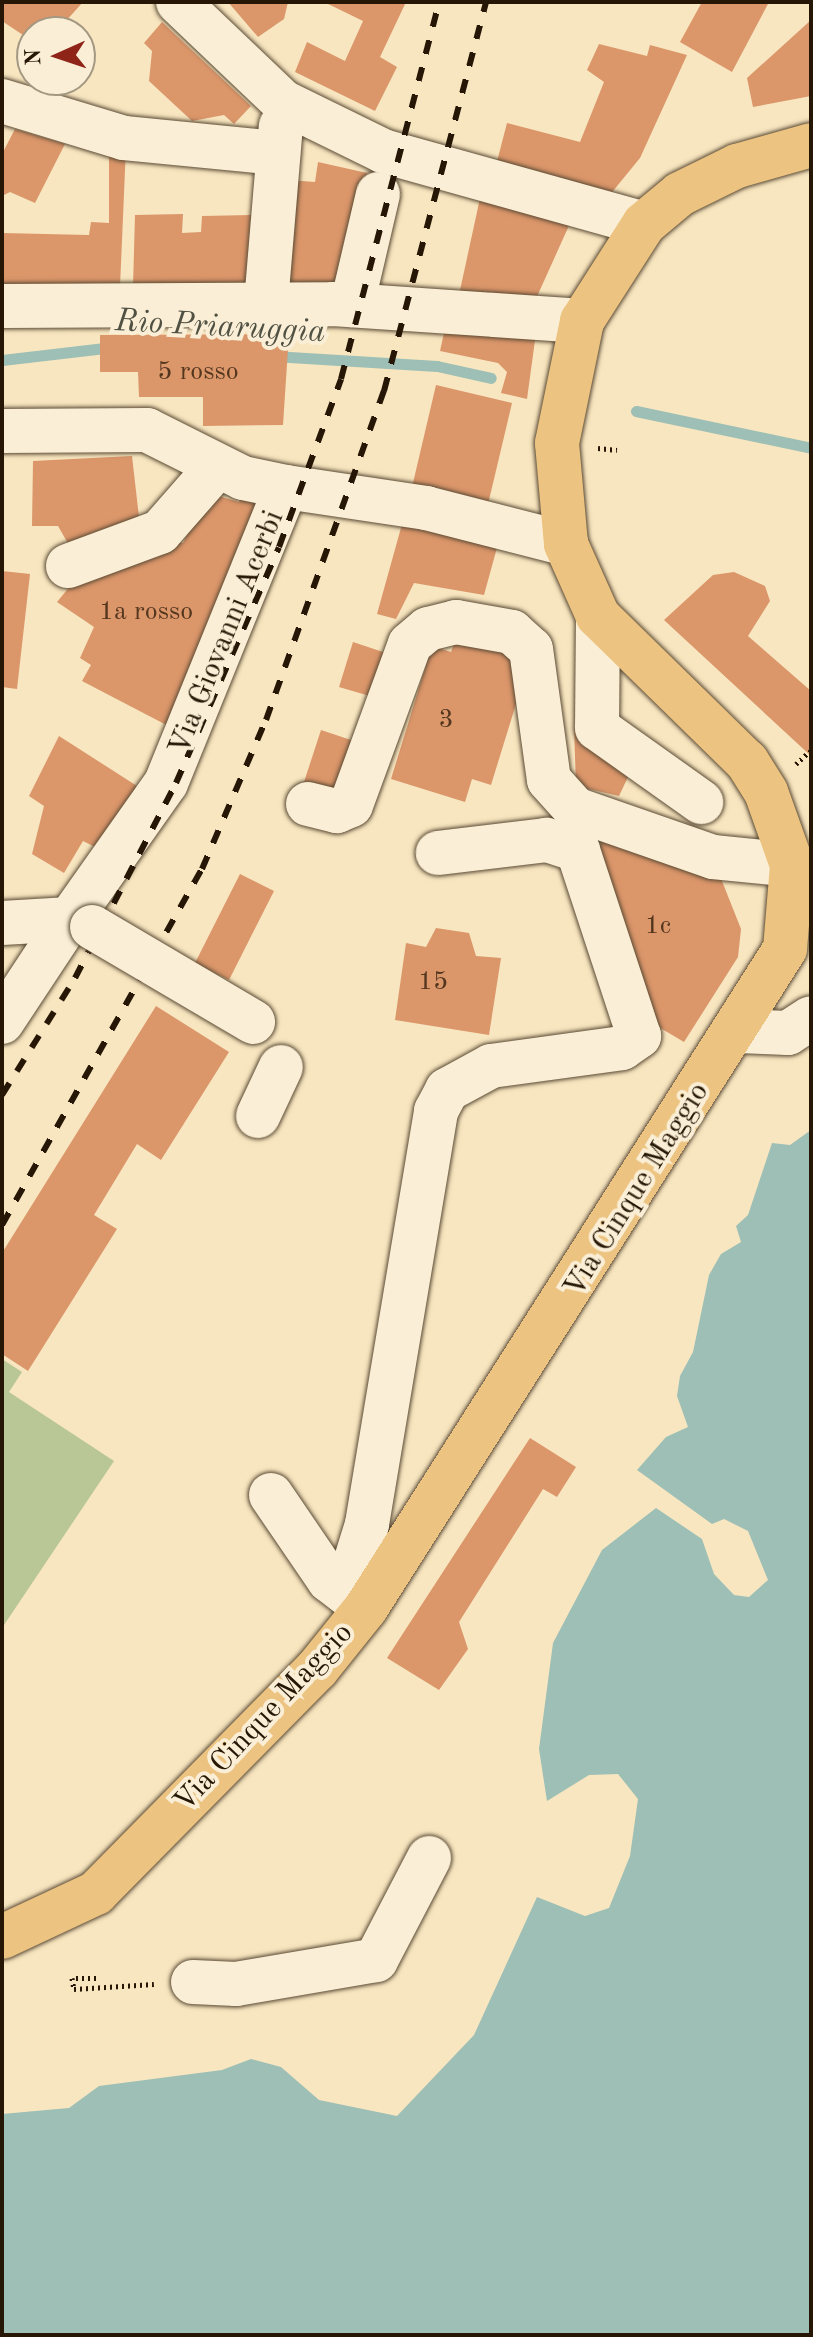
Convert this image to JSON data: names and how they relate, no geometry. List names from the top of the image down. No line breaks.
{"streets":{"main road":["Via Cinque Maggio"],"street":["Via Giovanni Acerbi"]},"water":["Rio Priaruggia"],"house_numbers":["5 rosso","1a rosso","3","1c","15"],"north":"left"}
